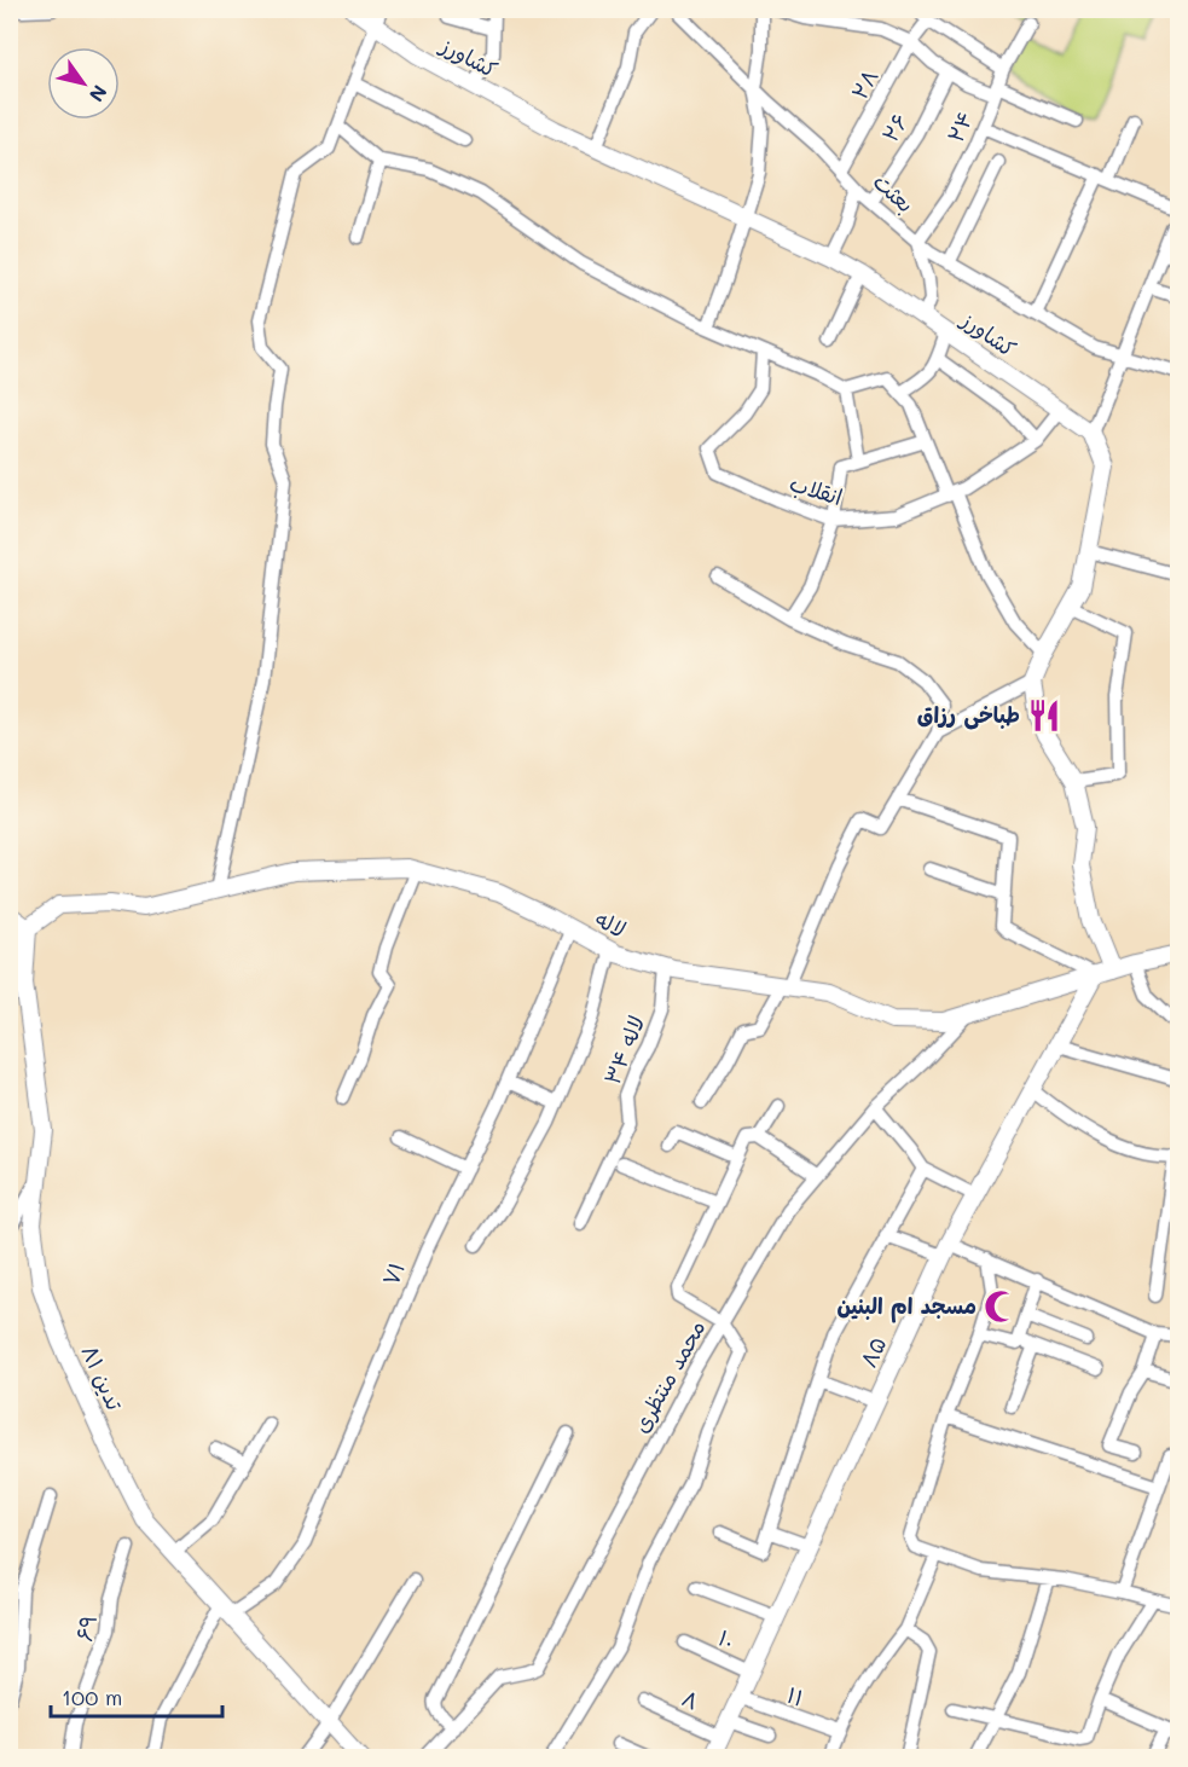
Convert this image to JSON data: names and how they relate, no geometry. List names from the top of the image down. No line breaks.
{"streets":{"street":["کشاورز","۲۸","۲۴","۲۶","بعثت","انقلاب","لاله","لاله ۳۴","۷۱","۸۵","محمد منتظری","تدین ۸۱","۶۹","۱۰","۱۱","۸"]},"crossings":[["کشاورز","انقلاب"],["۲۸","بعثت"],["۲۴","بعثت"],["۲۶","بعثت"],["لاله","لاله ۳۴"],["لاله","۷۱"],["لاله","۸۵"],["لاله","محمد منتظری"],["لاله","تدین ۸۱"],["۷۱","تدین ۸۱"],["۸۵","۱۰"],["۸۵","۱۱"],["۸۵","۸"]],"places":{"restaurant":["طباخی رزاق"],"mosque":["مسجد ام البنین"]},"scale_bar":"100 m","north":"bottom right"}
